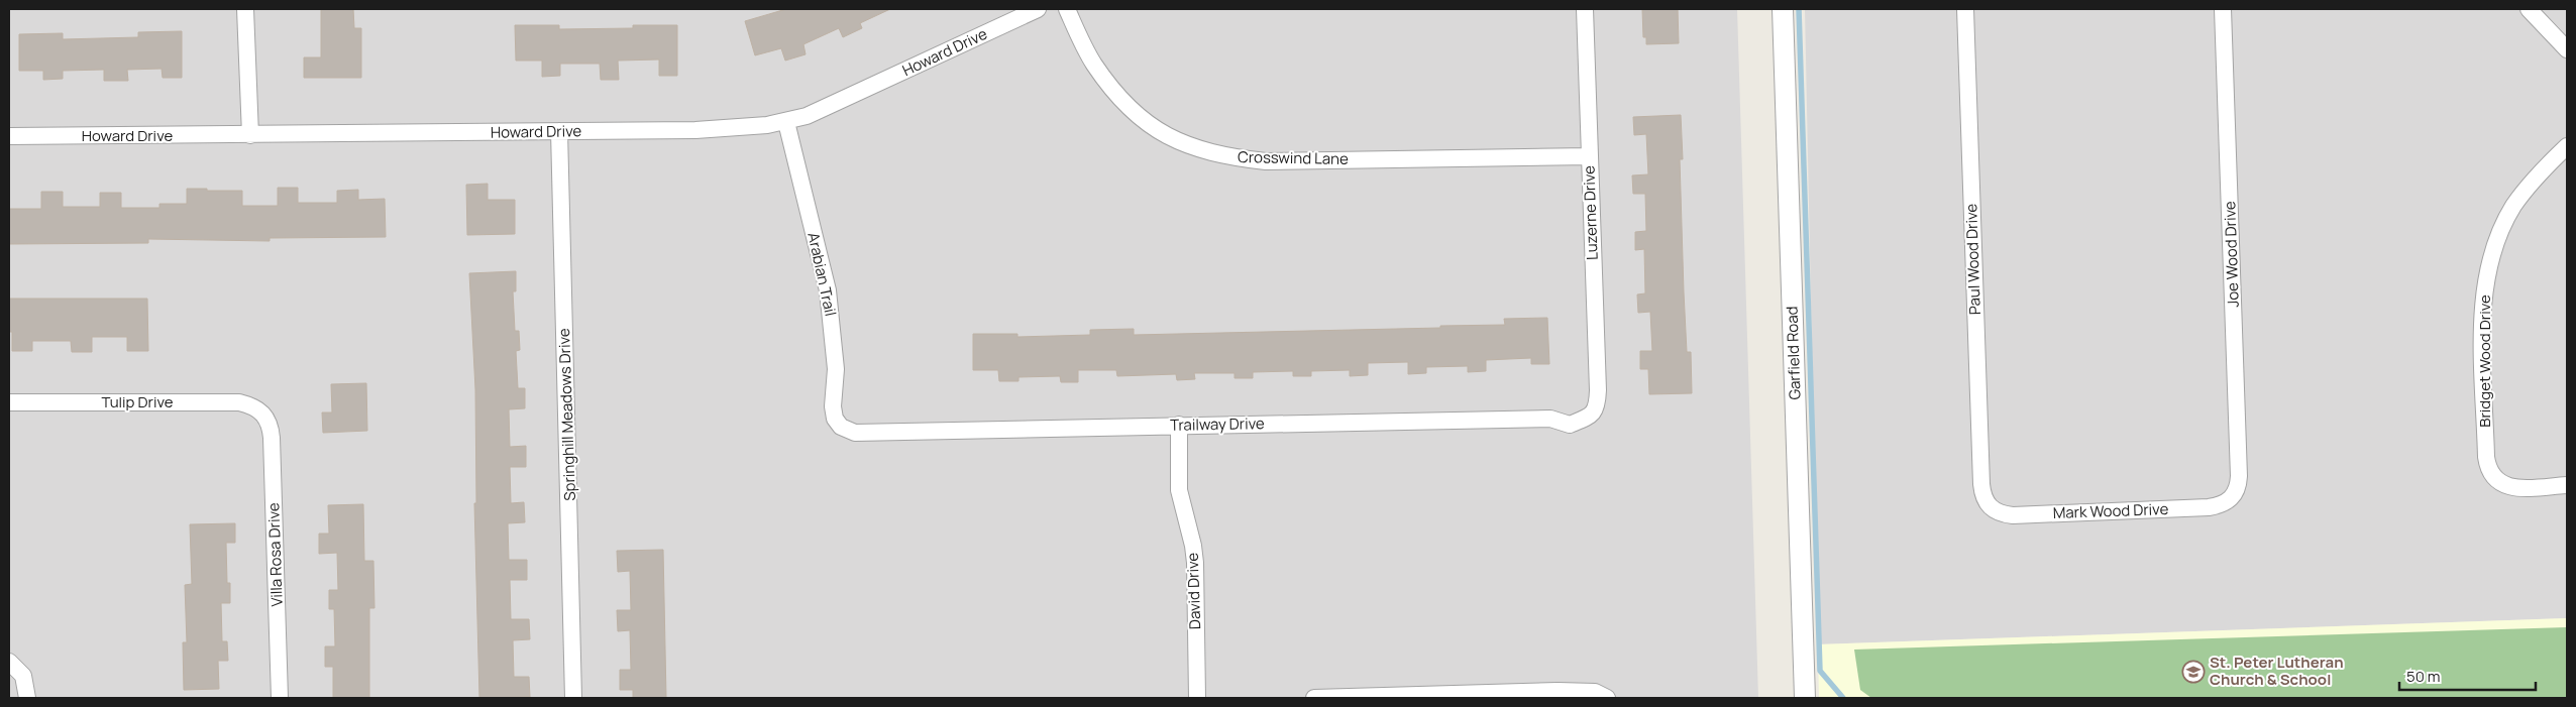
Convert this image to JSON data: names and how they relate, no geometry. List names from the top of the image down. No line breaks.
{"streets":{"street":["Howard Drive","Crosswind Lane","Luzerne Drive","Joe Wood Drive","Paul Wood Drive","Arabian Trail","Garfield Road","Bridget Wood Drive","Tulip Drive","Springhill Meadows Drive","Trailway Drive","Mark Wood Drive","Villa Rosa Drive","David Drive"]},"crossings":[["Howard Drive","Arabian Trail"],["Howard Drive","Springhill Meadows Drive"],["Crosswind Lane","Luzerne Drive"],["Luzerne Drive","Trailway Drive"],["Joe Wood Drive","Mark Wood Drive"],["Paul Wood Drive","Mark Wood Drive"],["Arabian Trail","Trailway Drive"],["Tulip Drive","Villa Rosa Drive"],["Trailway Drive","David Drive"]],"places":{"school or university":["St. Peter Lutheran Church & School"]},"scale_bar":"50 m"}
